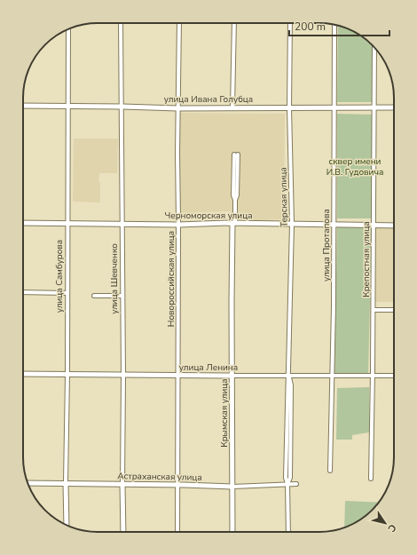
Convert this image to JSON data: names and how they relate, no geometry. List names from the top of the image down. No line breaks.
{"streets":{"street":["улица Ивана Голубца","Терская улица","Черноморская улица","улица Протапова","Крепостная улица","улица Самбурова","улица Шевченко","Новороссийская улица","улица Ленина","Крымская улица","Астраханская улица"]},"crossings":[["улица Ивана Голубца","Терская улица"],["улица Ивана Голубца","улица Протапова"],["улица Ивана Голубца","Крепостная улица"],["улица Ивана Голубца","улица Самбурова"],["улица Ивана Голубца","улица Шевченко"],["улица Ивана Голубца","Новороссийская улица"],["Терская улица","Черноморская улица"],["Терская улица","улица Ленина"],["Терская улица","Астраханская улица"],["Черноморская улица","улица Протапова"],["Черноморская улица","Крепостная улица"],["Черноморская улица","улица Самбурова"],["Черноморская улица","улица Шевченко"],["Черноморская улица","Новороссийская улица"],["Черноморская улица","Крымская улица"],["улица Протапова","улица Ленина"],["Крепостная улица","улица Ленина"],["улица Самбурова","улица Ленина"],["улица Самбурова","Астраханская улица"],["улица Шевченко","улица Ленина"],["улица Шевченко","Астраханская улица"],["Новороссийская улица","улица Ленина"],["Новороссийская улица","Астраханская улица"],["улица Ленина","Крымская улица"],["Крымская улица","Астраханская улица"]],"parks":["сквер имени И.В. Гудовича"],"scale_bar":"200 m","north":"bottom right"}
